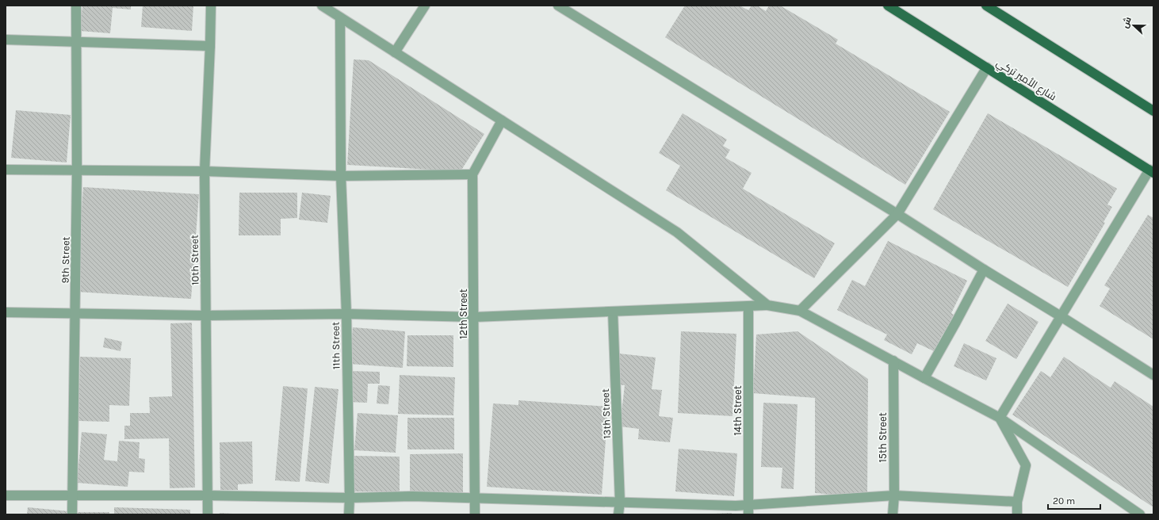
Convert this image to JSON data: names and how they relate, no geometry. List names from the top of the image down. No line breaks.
{"streets":{"main road":["شارع الأمير تركي"],"street":["9th Street","10th Street","12th Street","11th Street","14th Street","13th Street","15th Street"]},"scale_bar":"20 m","north":"left"}
